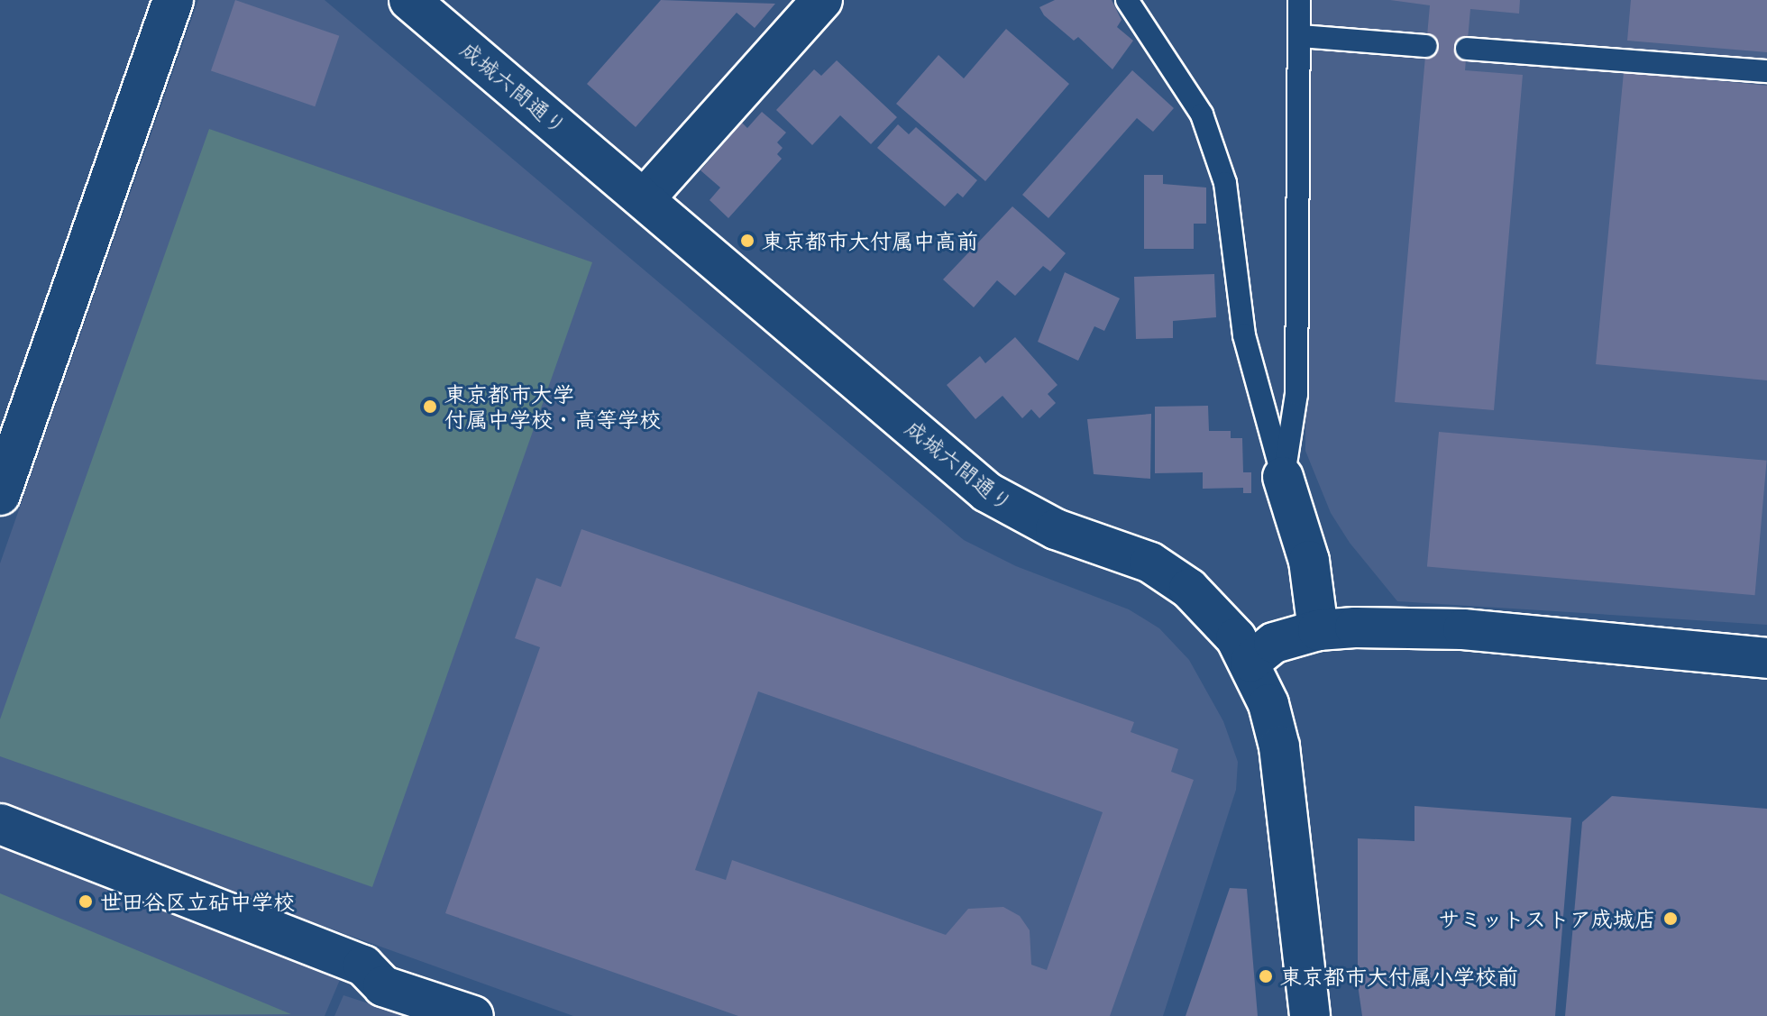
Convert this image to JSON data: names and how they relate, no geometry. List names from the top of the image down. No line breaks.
{"streets":{"street":["成城六間通り"]},"places":["東京都市大付属中高前","東京都市大学 付属中学校・高等学校","世田谷区立砧中学校","サミットストア成城店","東京都市大付属小学校前"]}
